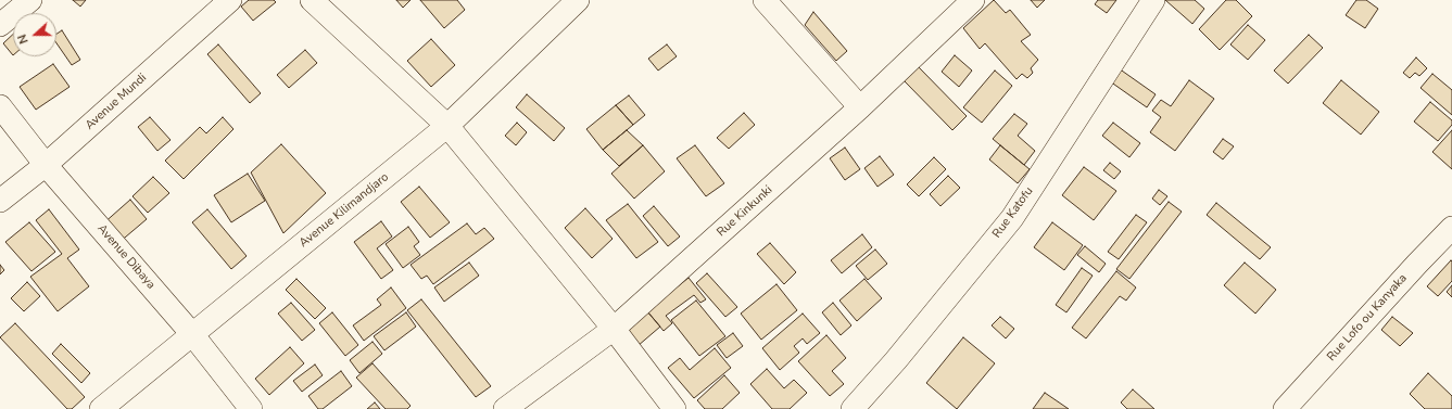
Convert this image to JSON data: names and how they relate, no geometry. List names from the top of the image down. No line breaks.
{"streets":{"street":["Avenue Mundi","Avenue Kilimandjaro","Rue Kinkunki","Rue Katofu","Avenue Dibaya","Rue Lofo ou Kanyaka"]},"crossings":[["Avenue Mundi","Avenue Dibaya"],["Avenue Kilimandjaro","Avenue Dibaya"]],"north":"left"}
